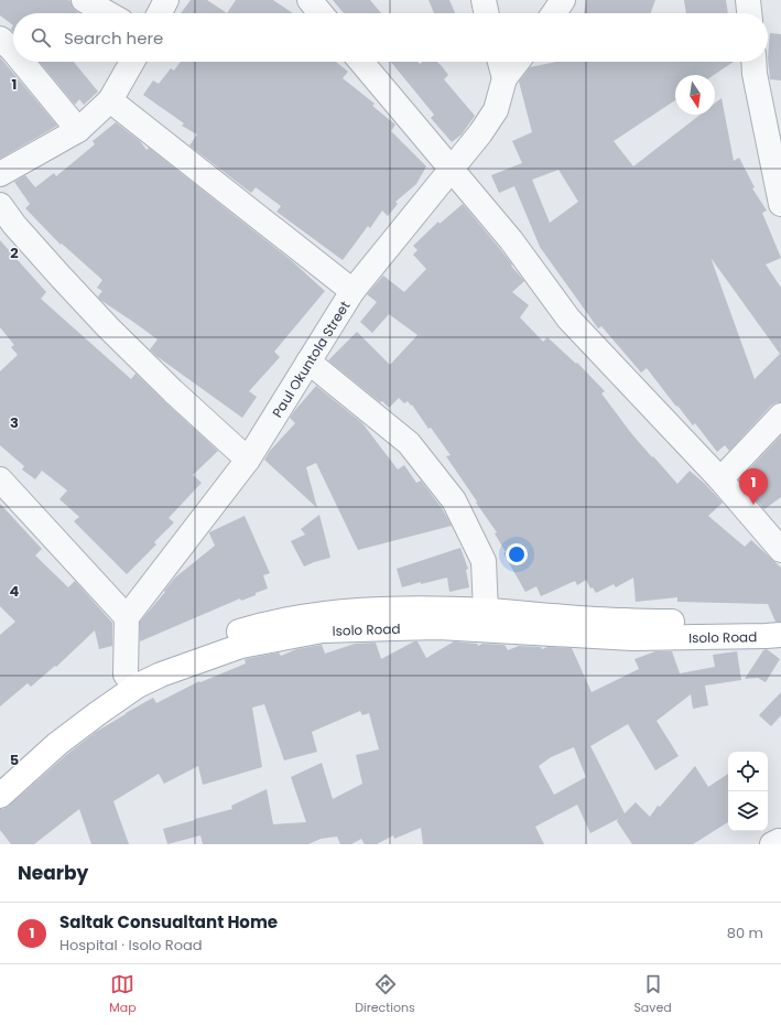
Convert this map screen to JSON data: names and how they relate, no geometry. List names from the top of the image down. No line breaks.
{"streets":{"main road":["Isolo Road"],"street":["Paul Okuntola Street"]},"north":"bottom","page":{"search":"Search here","pins":"1","heading":"Nearby","list":[{"mark":"1","name":"Saltak Consualtant Home","note":"Hospital · Isolo Road","value":"80 m"}],"nav":["Map","Directions","Saved"]},"grid":{"rows":["1","2","3","4","5"]}}
